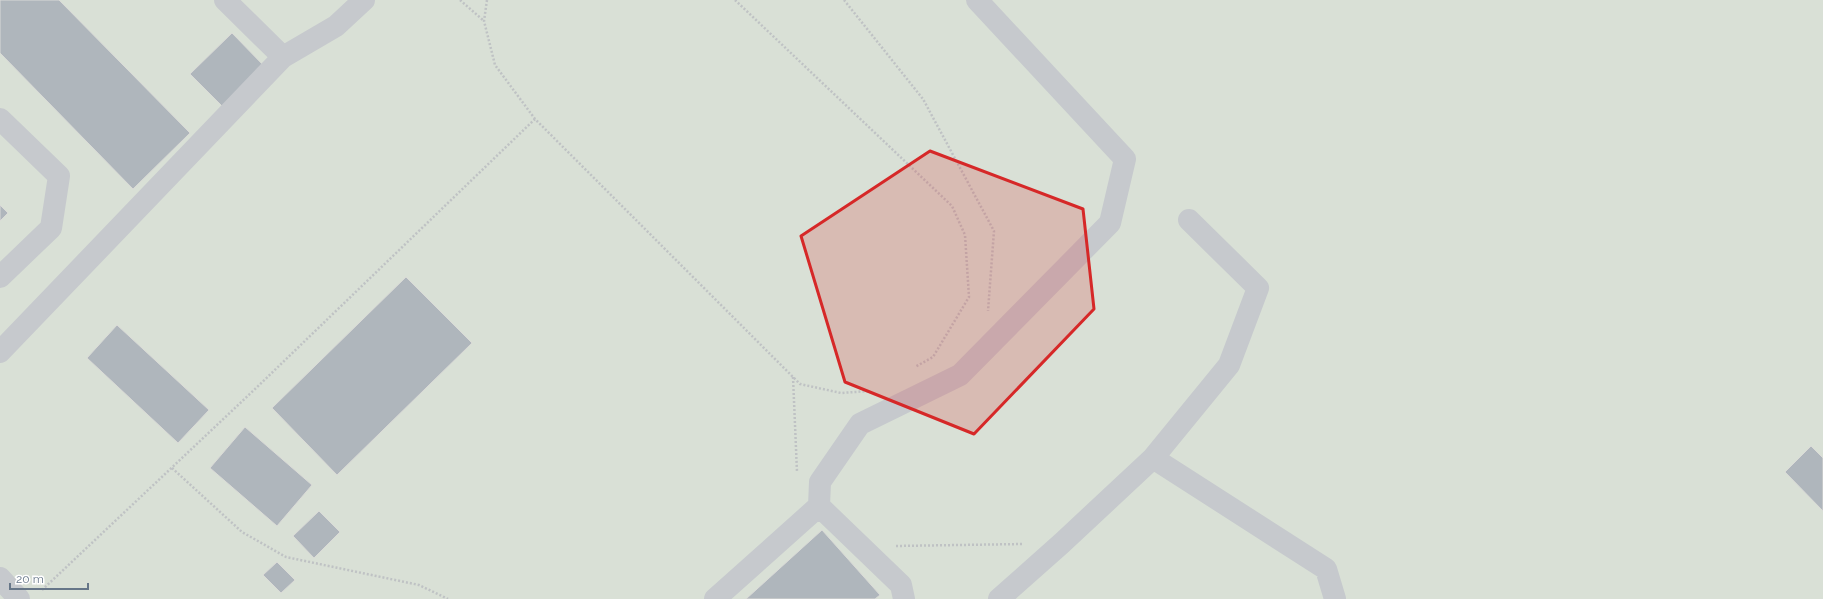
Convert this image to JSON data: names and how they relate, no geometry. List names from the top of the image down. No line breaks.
{"scale_bar":"20 m"}
